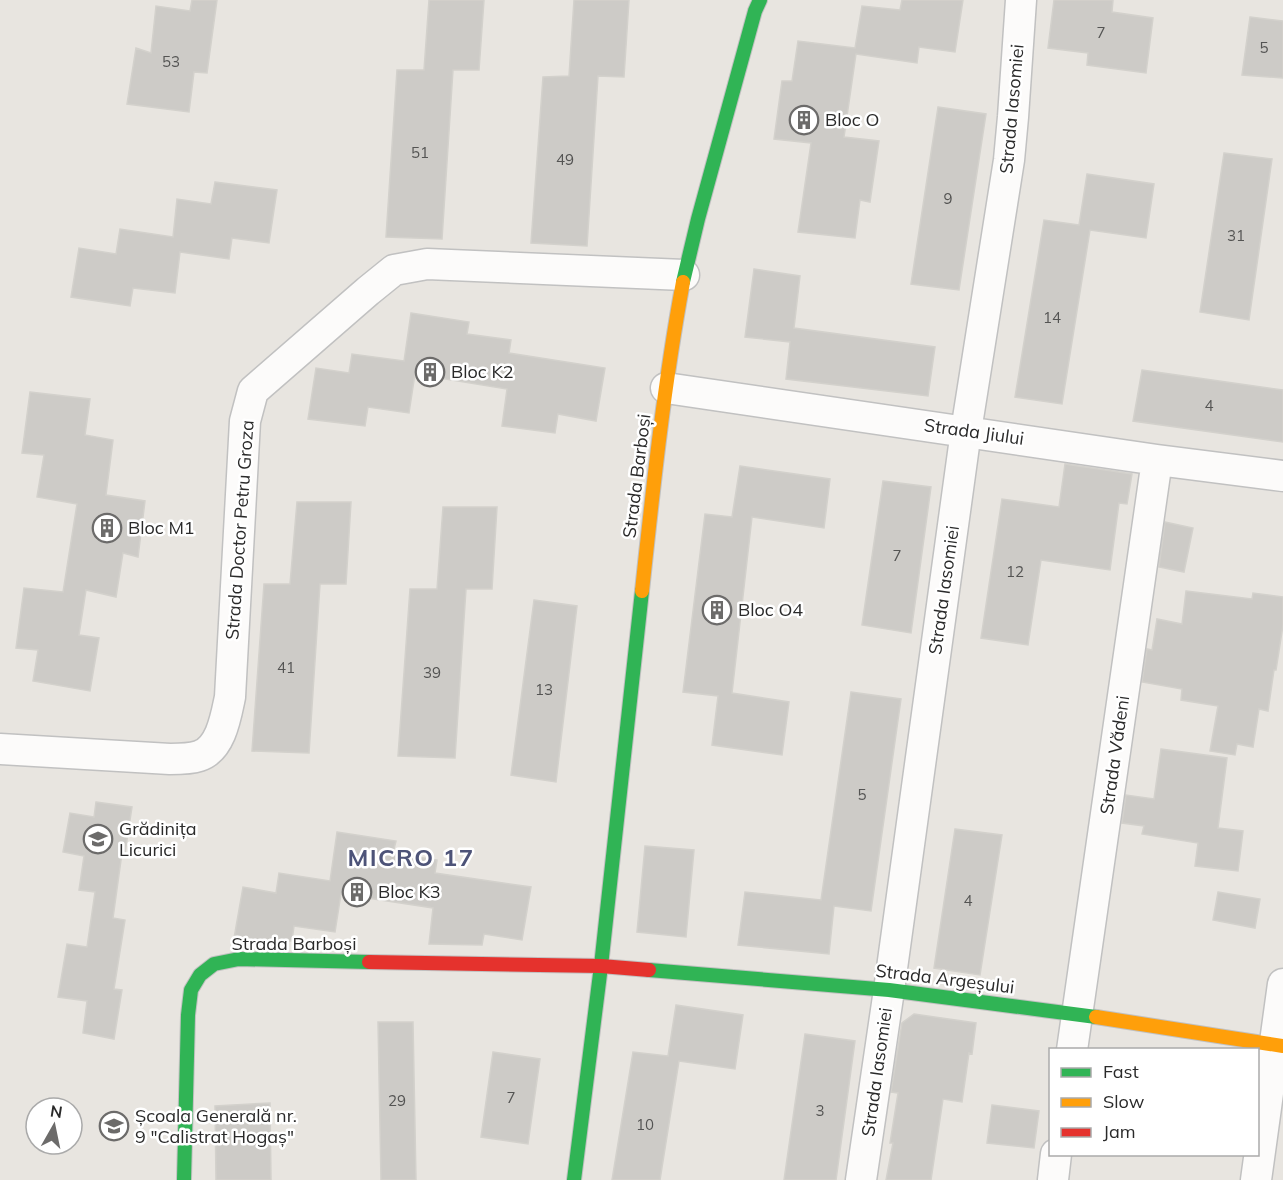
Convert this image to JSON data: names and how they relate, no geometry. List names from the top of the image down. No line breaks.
{"streets":{"street":["Strada Iasomiei","Strada Jiului","Strada Barboși","Strada Doctor Petru Groza","Strada Vădeni","Strada Argeșului"]},"crossings":[["Strada Iasomiei","Strada Jiului"],["Strada Iasomiei","Strada Argeșului"],["Strada Jiului","Strada Barboși"],["Strada Jiului","Strada Vădeni"],["Strada Barboși","Strada Doctor Petru Groza"],["Strada Barboși","Strada Argeșului"],["Strada Vădeni","Strada Argeșului"]],"districts":["MICRO 17"],"places":{"building":["Bloc O","Bloc K2","Bloc M1","Bloc O4","Bloc K3"],"school or university":["Grădinița Licurici","Școala Generală nr. 9 \"Calistrat Hogaș\""]},"house_numbers":["7","5","53","51","49","9","31","14","4","7","12","41","39","13","5","4","7","29","3","10"],"legend":["Fast","Slow","Jam"],"north":"top"}
